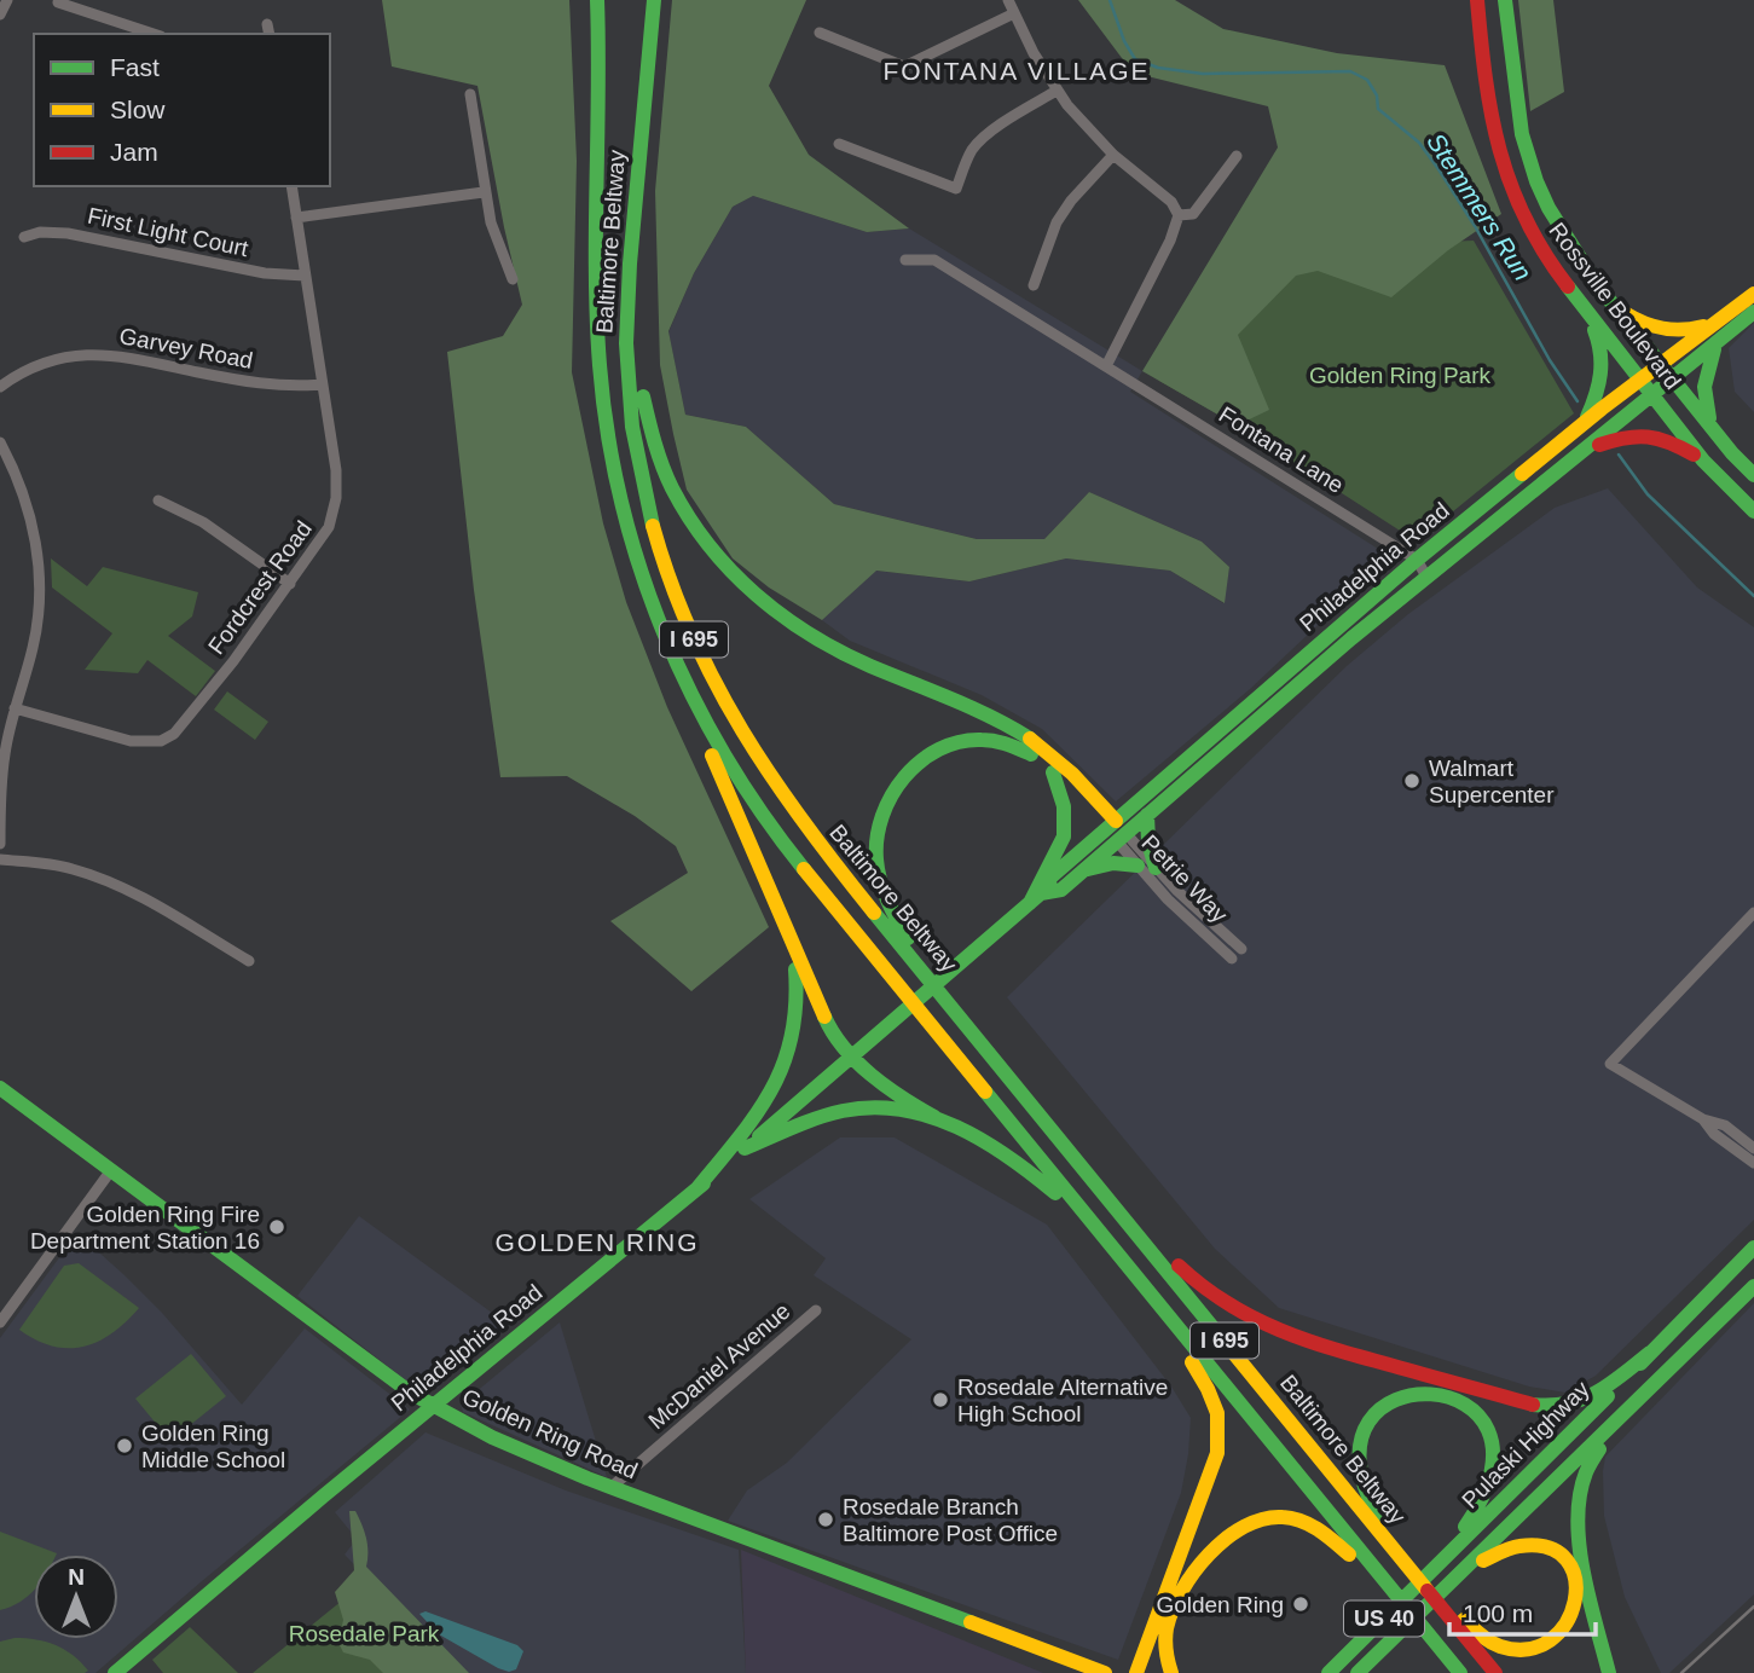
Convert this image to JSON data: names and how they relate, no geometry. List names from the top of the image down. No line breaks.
{"streets":{"main road":["Baltimore Beltway","Rossville Boulevard","Philadelphia Road","I 695","Golden Ring Road","Pulaski Highway","US 40"],"street":["First Light Court","Garvey Road","Fontana Lane","Fordcrest Road","Petrie Way","McDaniel Avenue"]},"crossings":[["First Light Court","Fordcrest Road"],["Baltimore Beltway","Pulaski Highway"],["Rossville Boulevard","Philadelphia Road"],["Garvey Road","Fordcrest Road"],["Fontana Lane","Philadelphia Road"],["Philadelphia Road","Petrie Way"],["Philadelphia Road","Golden Ring Road"],["McDaniel Avenue","Golden Ring Road"]],"districts":["FONTANA VILLAGE","GOLDEN RING"],"water":["Stemmers Run"],"parks":["Golden Ring Park","Rosedale Park"],"places":["Walmart Supercenter","Golden Ring Fire Department Station 16","Rosedale Alternative High School","Golden Ring Middle School","Rosedale Branch Baltimore Post Office","Golden Ring"],"legend":["Fast","Slow","Jam"],"scale_bar":"100 m","north":"top"}
